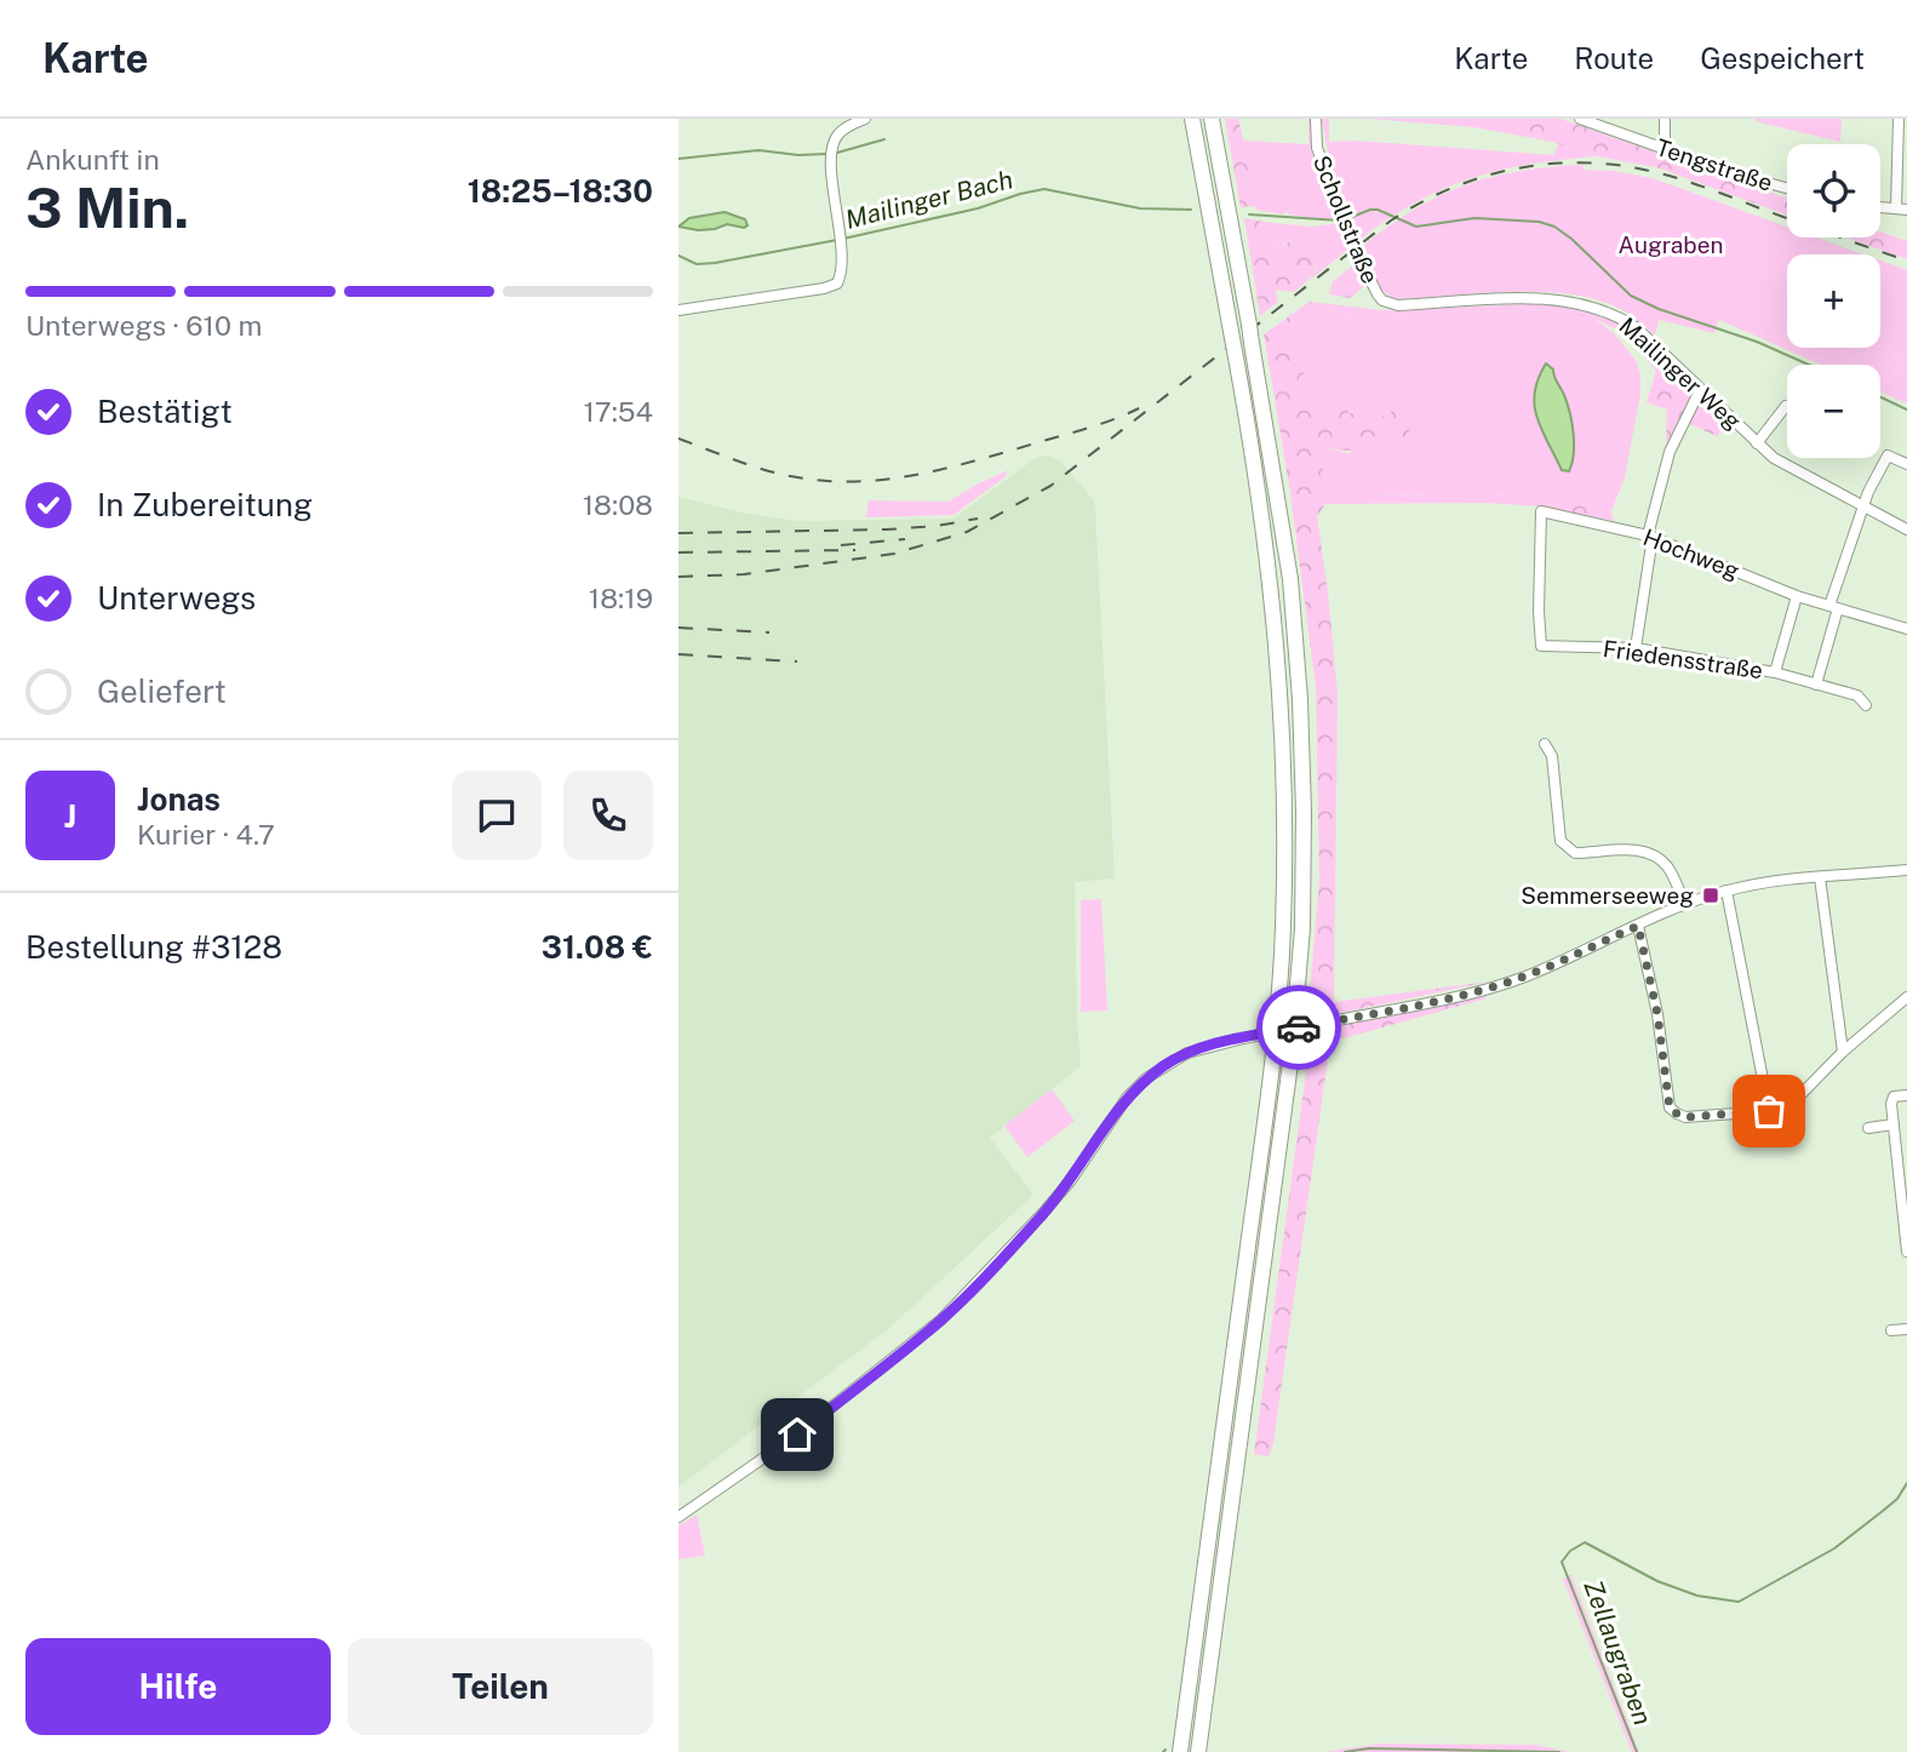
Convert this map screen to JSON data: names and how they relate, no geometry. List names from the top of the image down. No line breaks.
{"streets":{"street":["Tengstraße","Schollstraße","Mailinger Weg","Hochweg","Friedensstraße"]},"crossings":[["Schollstraße","Mailinger Weg"],["Hochweg","Friedensstraße"]],"water":["Mailinger Bach","Zellaugraben"],"parks":["Augraben"],"places":{"transit":["Semmerseeweg"]},"page":{"header":"Karte","nav":["Karte","Route","Gespeichert"],"heading":["3 Min.","Ankunft in","18:25–18:30"],"panel":["Jonas","Kurier · 4.7","Bestellung #3128","31.08 €"],"map_buttons":["+","−"],"bar":"Unterwegs · 610 m","list":[["Bestätigt","17:54"],["In Zubereitung","18:08"],["Unterwegs","18:19"],"Geliefert"],"round":"J","buttons":["Hilfe","Teilen"]}}
